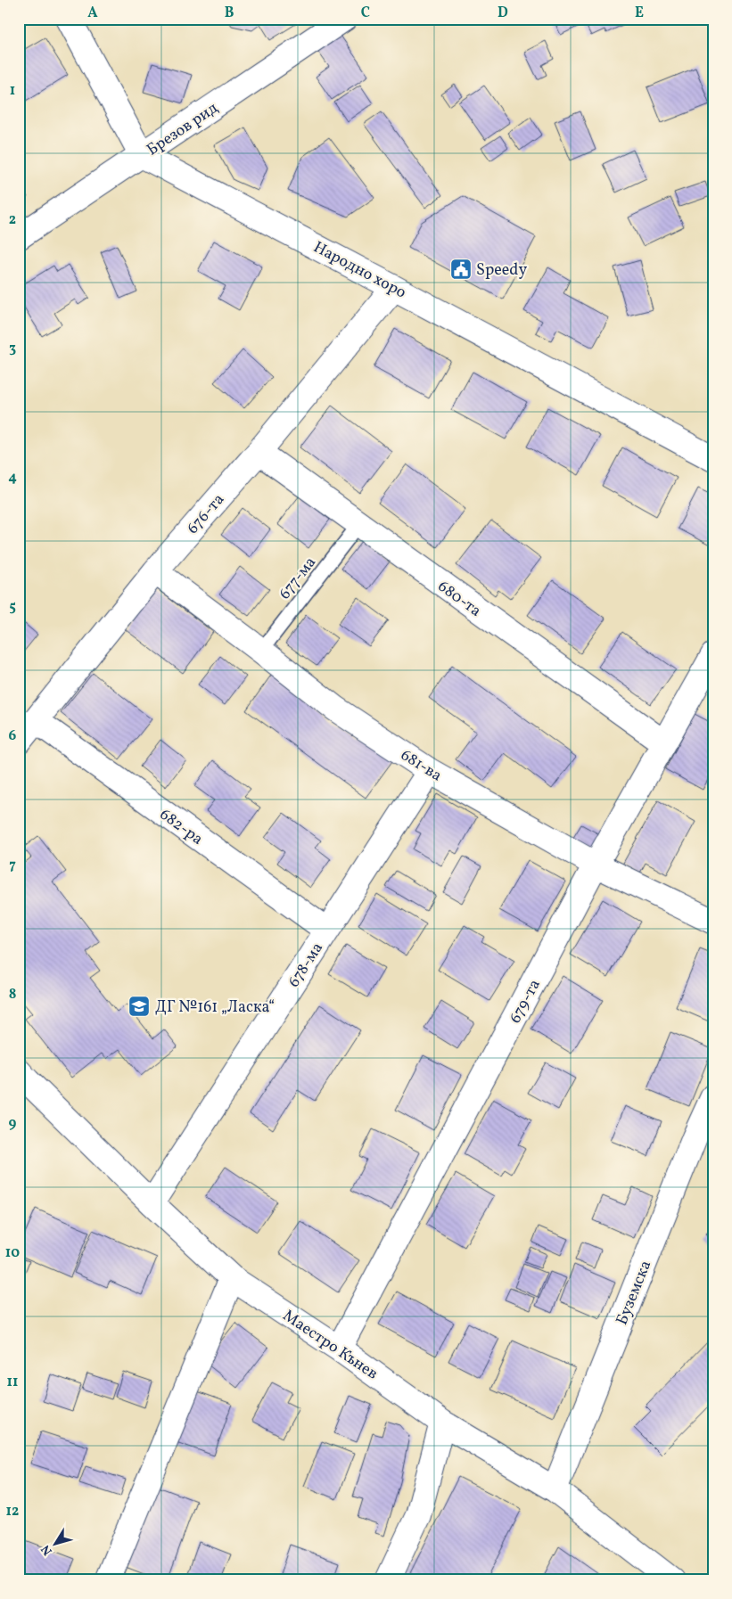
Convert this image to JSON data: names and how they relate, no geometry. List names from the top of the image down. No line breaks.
{"streets":{"street":["Брезов рид","Народно хоро","676-та","680-та","681-ва","682-ра","678-ма","679-та","Буземска","Маестро Кънев"],"lane":["677-ма"]},"crossings":[["Брезов рид","Народно хоро"],["Народно хоро","676-та"],["676-та","680-та"],["676-та","681-ва"],["676-та","682-ра"],["677-ма","680-та"],["677-ма","681-ва"],["680-та","679-та"],["681-ва","678-ма"],["681-ва","679-та"],["682-ра","678-ма"],["678-ма","Маестро Кънев"],["679-та","Маестро Кънев"],["Буземска","Маестро Кънев"]],"places":{"public building":["Speedy"],"school or university":["ДГ №161 „Ласка“"]},"north":"bottom left","grid":{"columns":["A","B","C","D","E"],"rows":["1","2","3","4","5","6","7","8","9","10","11","12"]}}
